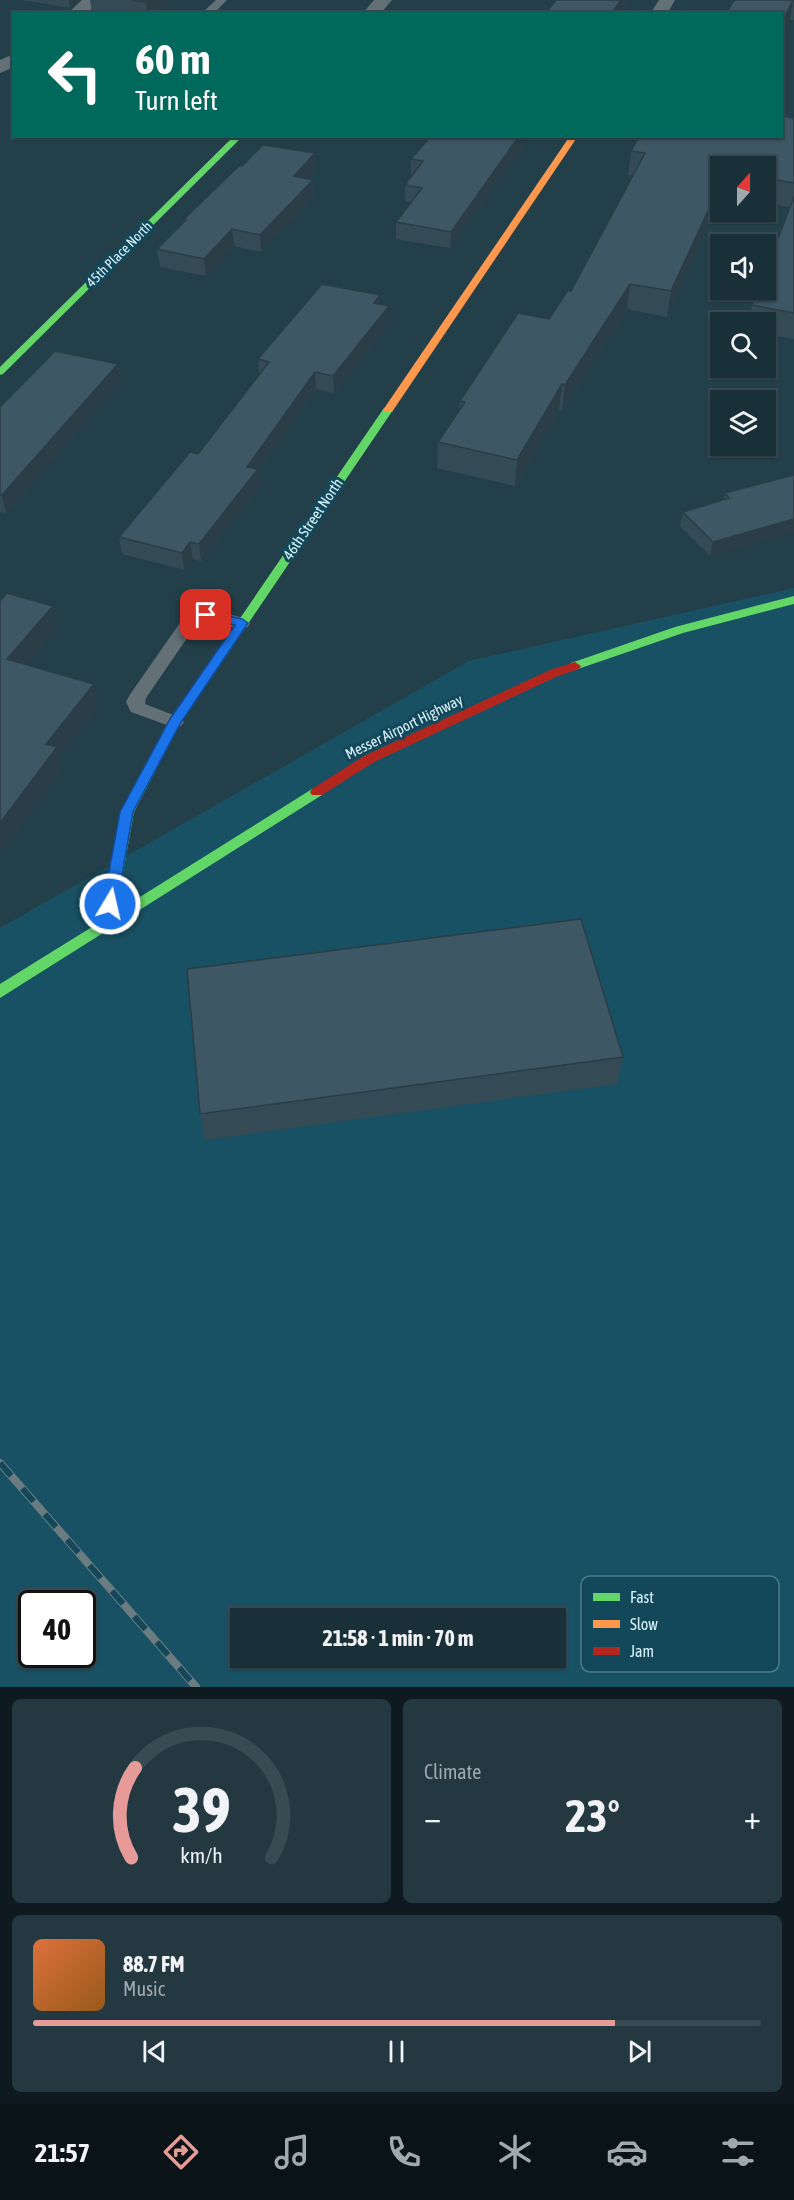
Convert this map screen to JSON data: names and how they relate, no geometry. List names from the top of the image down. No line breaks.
{"streets":{"street":["45th Place North","46th Street North","Messer Airport Highway"]},"crossings":[["46th Street North","Messer Airport Highway"]],"legend":["Fast","Slow","Jam"],"north":"top","page":{"turn":["60 m","Turn left"],"limit":"40","trip":"21:58 · 1 min · 70 m","tile":"Climate","heat":["−","23°","+"],"song":["88.7 FM","Music"],"tabs":"21:57","gauge":["39","km/h"]}}
